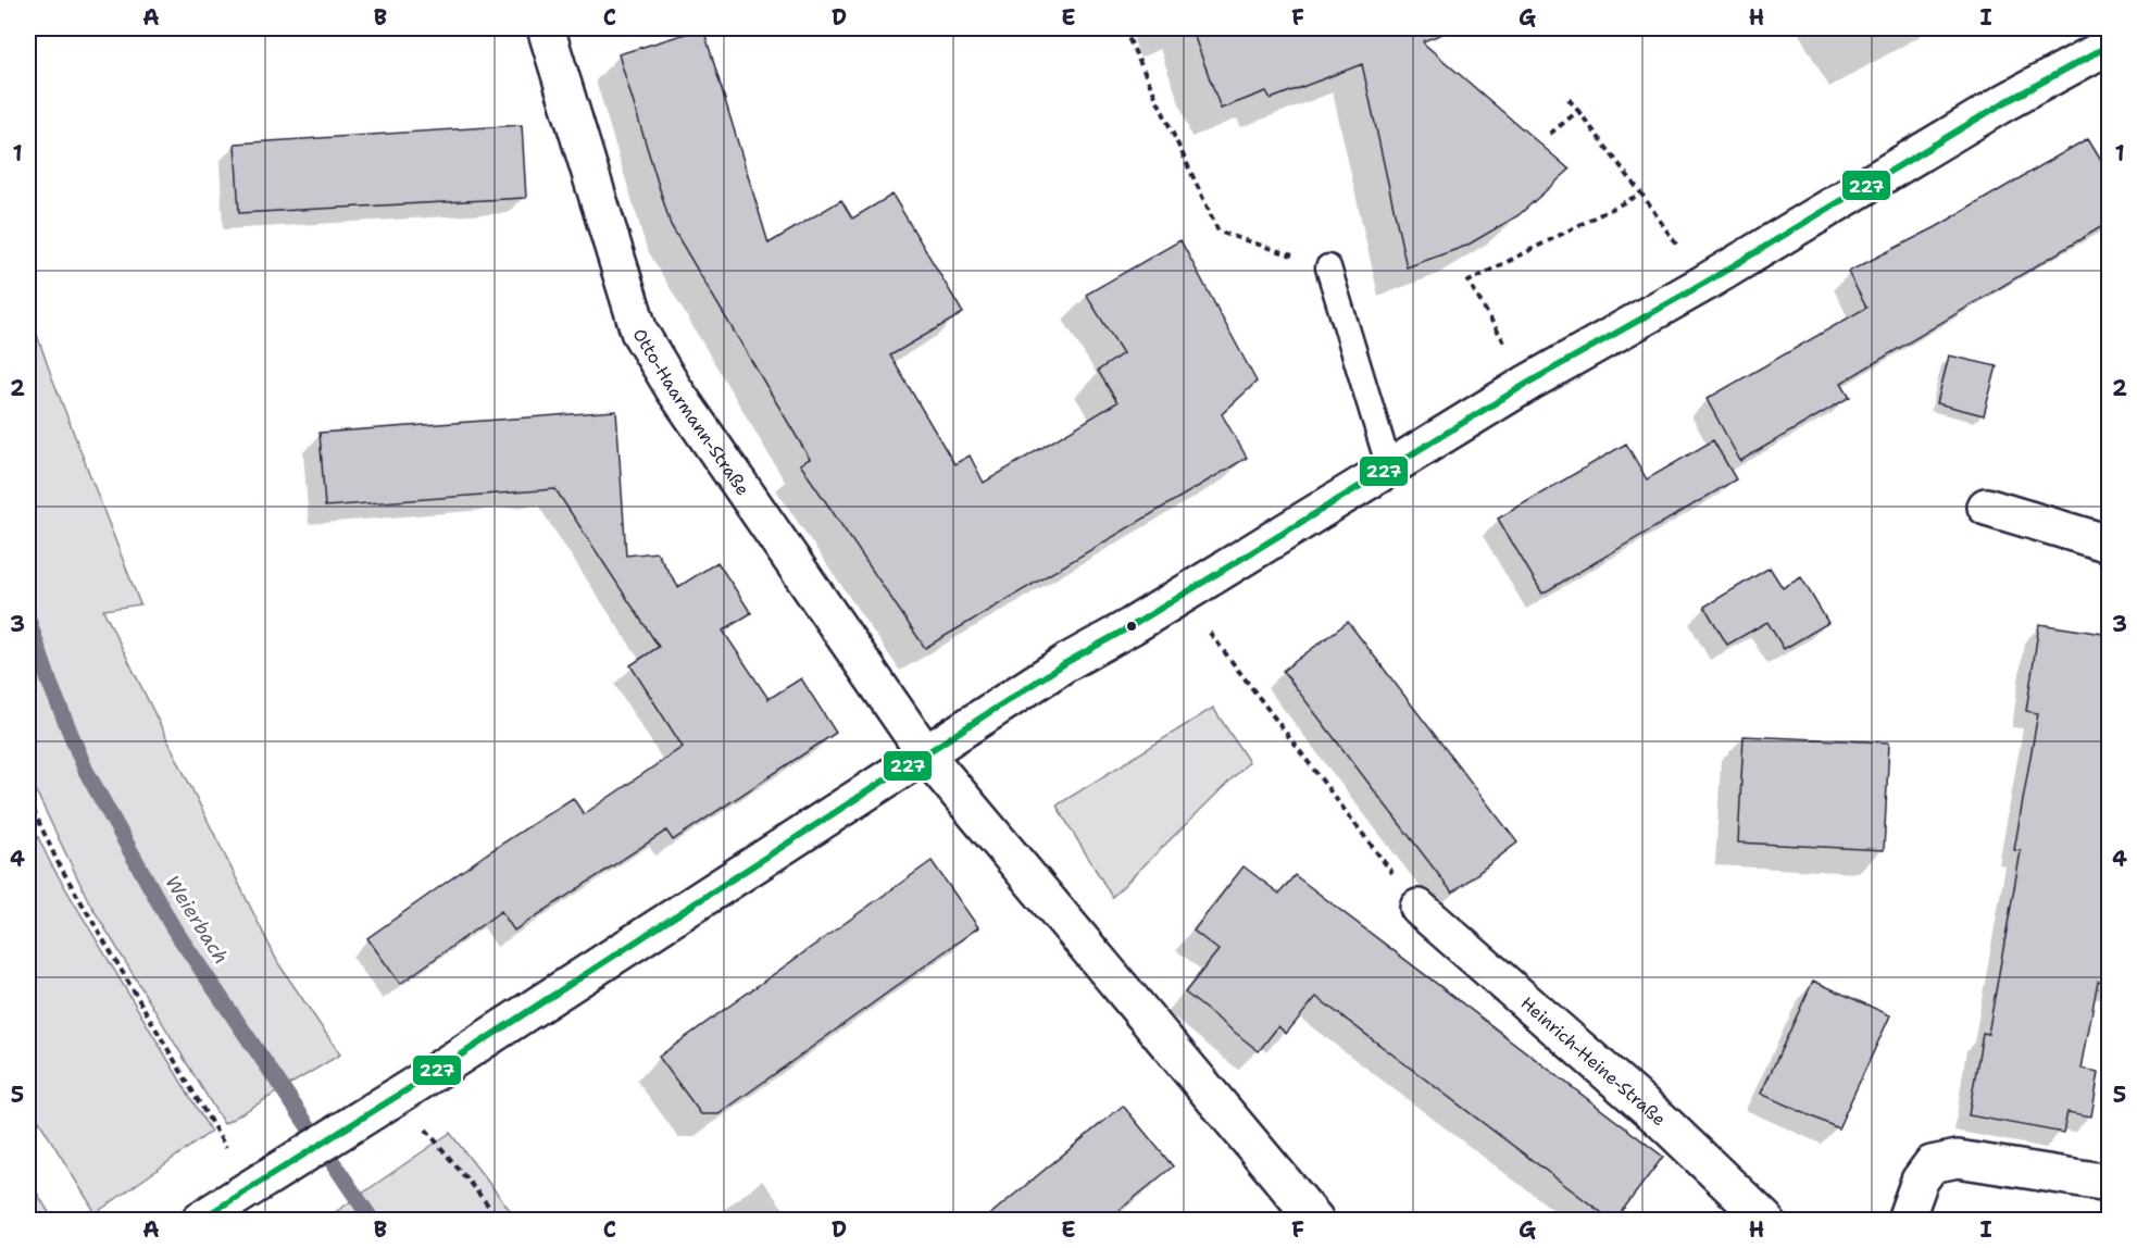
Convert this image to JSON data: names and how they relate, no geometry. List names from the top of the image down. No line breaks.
{"streets":{"street":["Otto-Haarmann-Straße","Heinrich-Heine-Straße"]},"water":["Weierbach"],"lines":["transit line 227"],"grid":{"columns":["A","B","C","D","E","F","G","H","I"],"rows":["1","2","3","4","5"]}}
